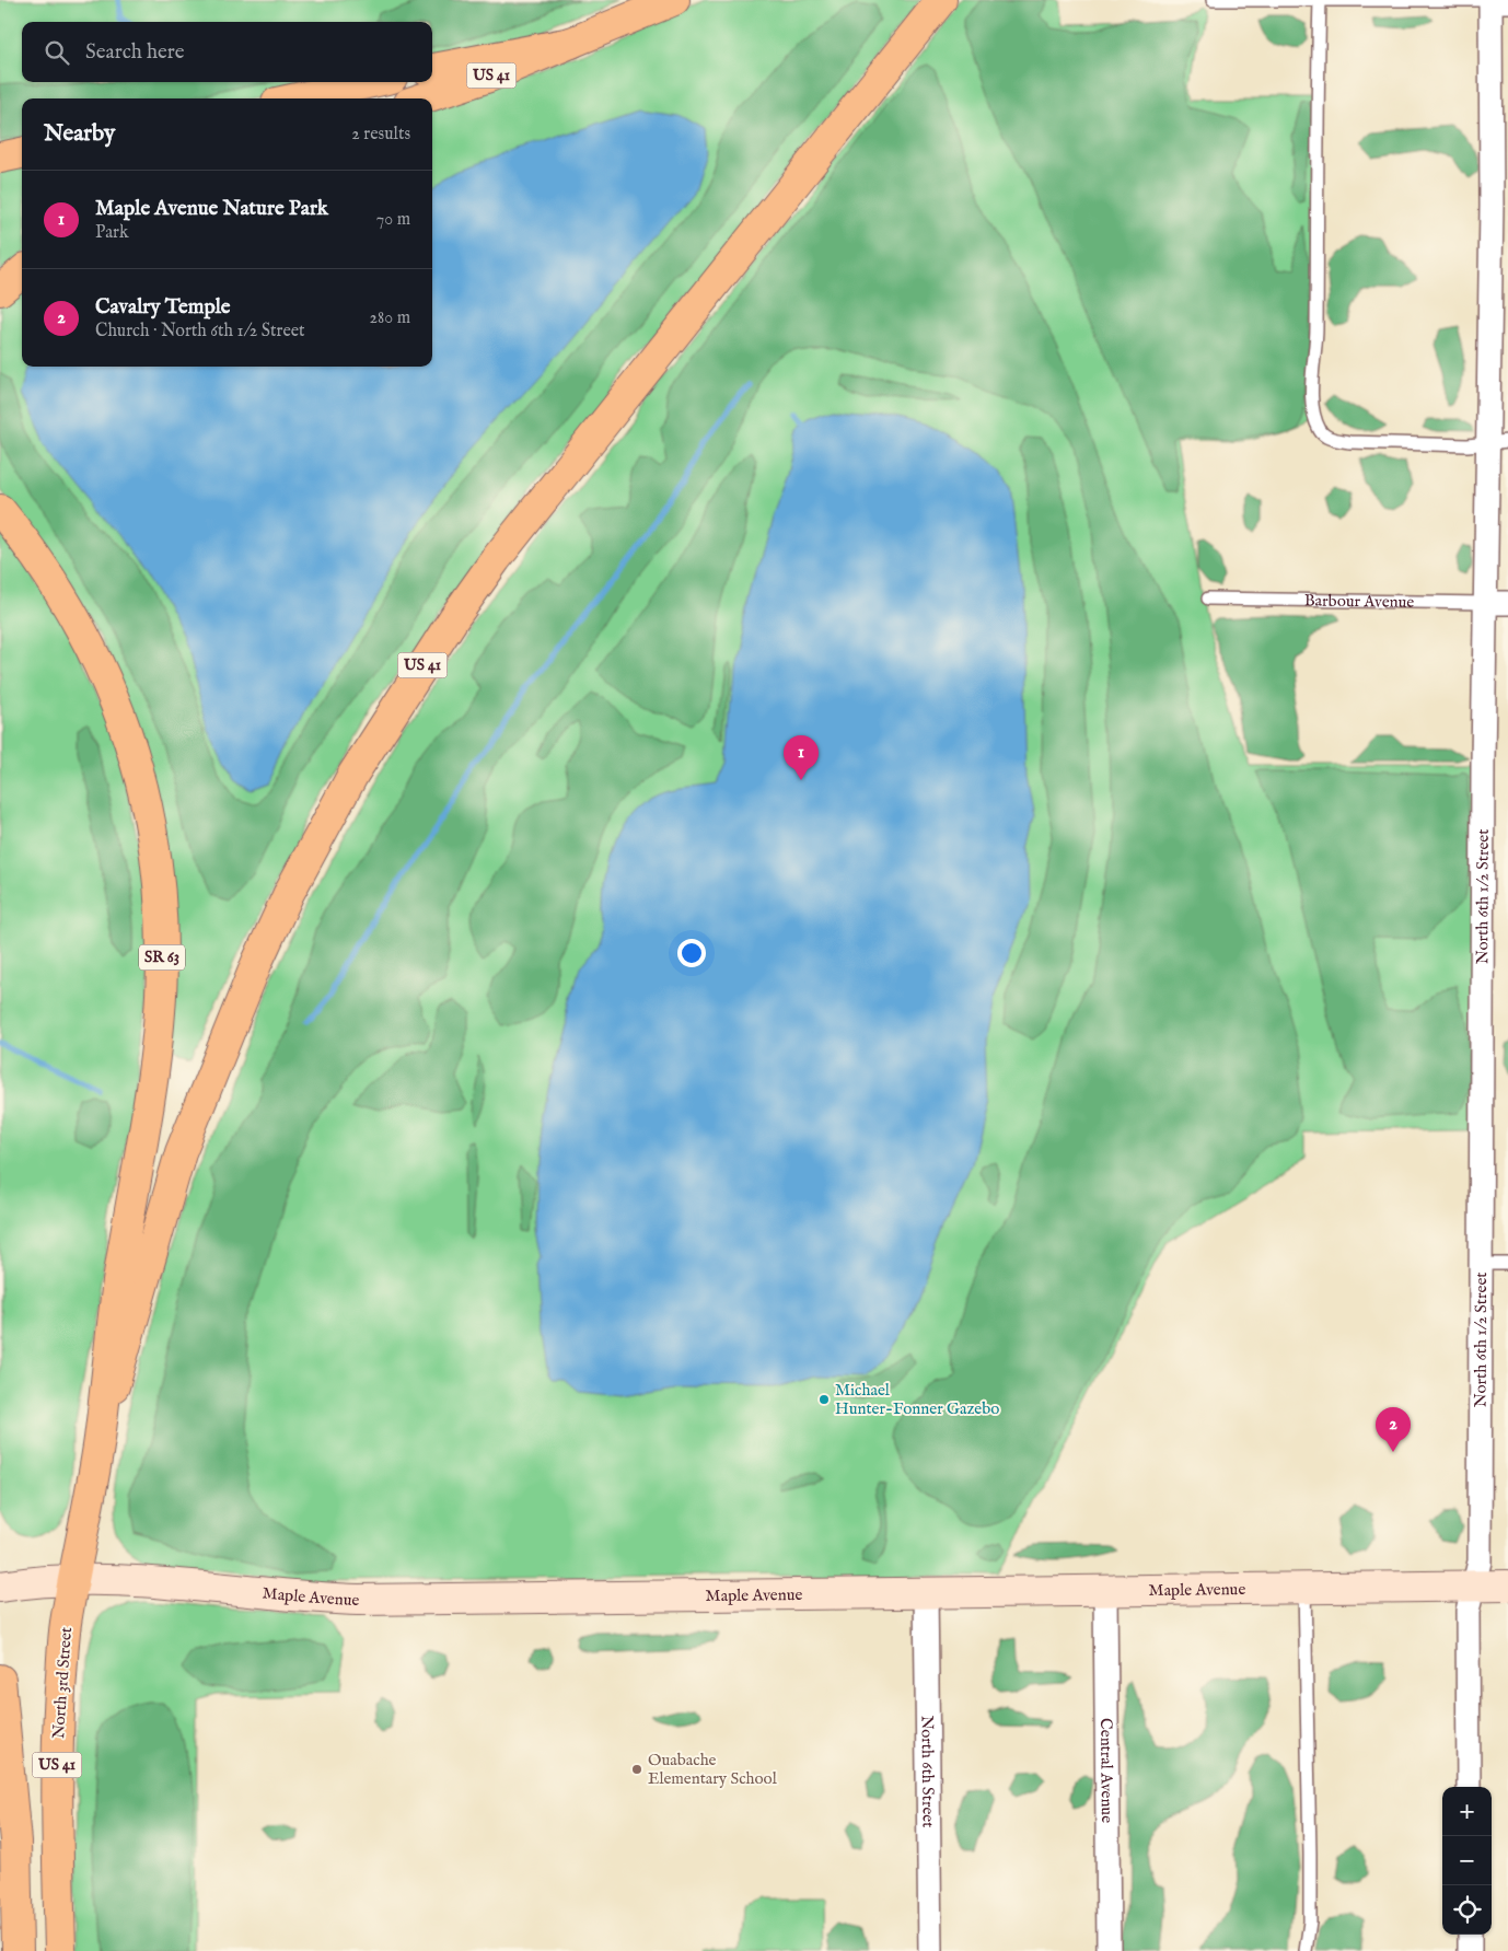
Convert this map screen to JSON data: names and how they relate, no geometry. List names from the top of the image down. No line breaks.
{"streets":{"main road":["US 41","SR 63","Maple Avenue","North 3rd Street"],"street":["Barbour Avenue","North 6th 1/2 Street","Central Avenue","North 6th Street"]},"crossings":[["US 41","SR 63"],["US 41","Maple Avenue"],["US 41","North 3rd Street"],["Barbour Avenue","North 6th 1/2 Street"],["North 6th 1/2 Street","Maple Avenue"],["Maple Avenue","North 3rd Street"],["Maple Avenue","Central Avenue"],["Maple Avenue","North 6th Street"]],"places":["Michael Hunter-Fonner Gazebo","Ouabache Elementary School"],"page":{"search":"Search here","heading":["Nearby","2 results"],"list":[{"mark":"1","name":"Maple Avenue Nature Park","note":"Park","value":"70 m"},{"mark":"2","name":"Cavalry Temple","note":"Church · North 6th 1/2 Street","value":"280 m"}],"pins":["1","2"],"map_buttons":["+","−"]}}
